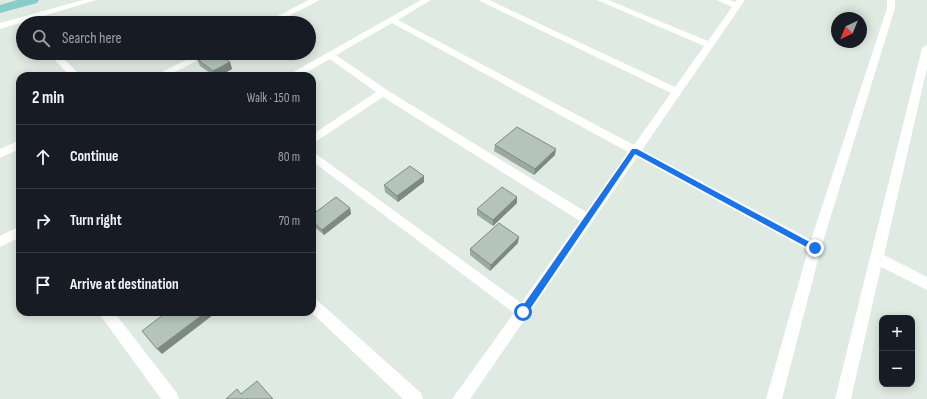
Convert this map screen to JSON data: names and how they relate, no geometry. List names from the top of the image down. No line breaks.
{"north":"bottom left","page":{"search":"Search here","heading":["2 min","Walk · 150 m"],"list":[["Continue","80 m"],["Turn right","70 m"],"Arrive at destination"],"map_buttons":["+","−"]}}
